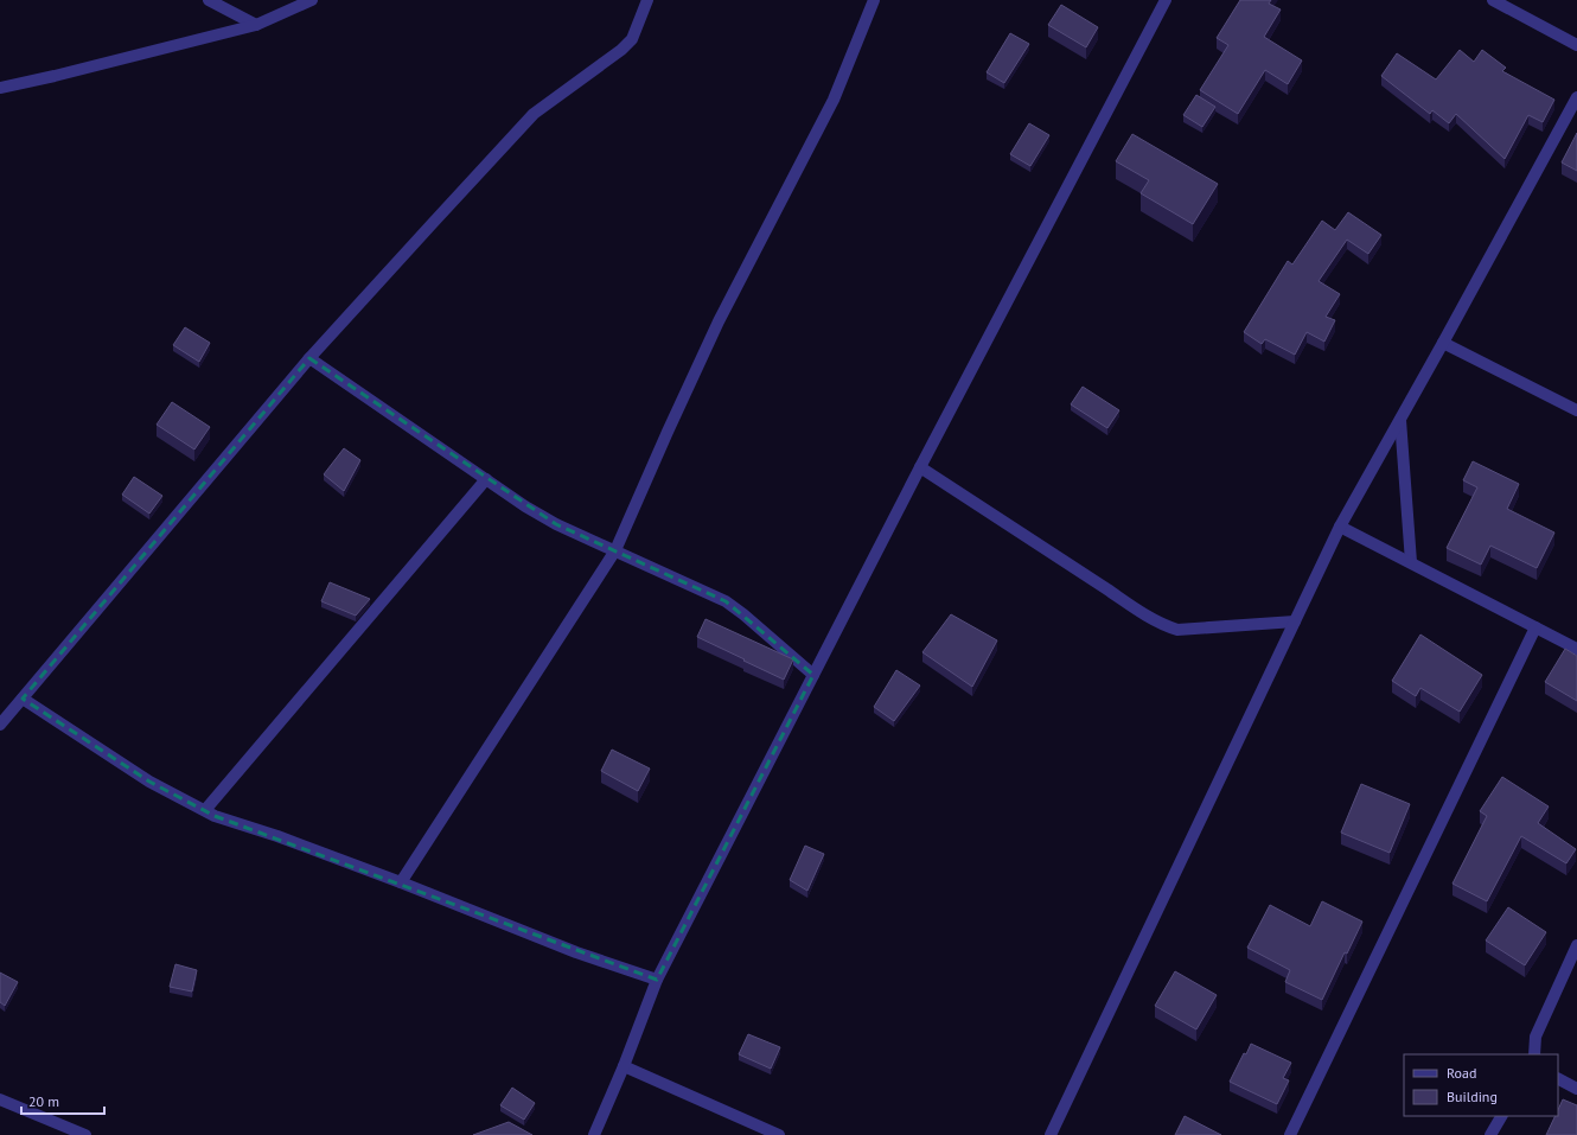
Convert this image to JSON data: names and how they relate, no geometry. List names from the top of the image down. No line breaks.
{"legend":["Road","Building"],"scale_bar":"20 m"}
